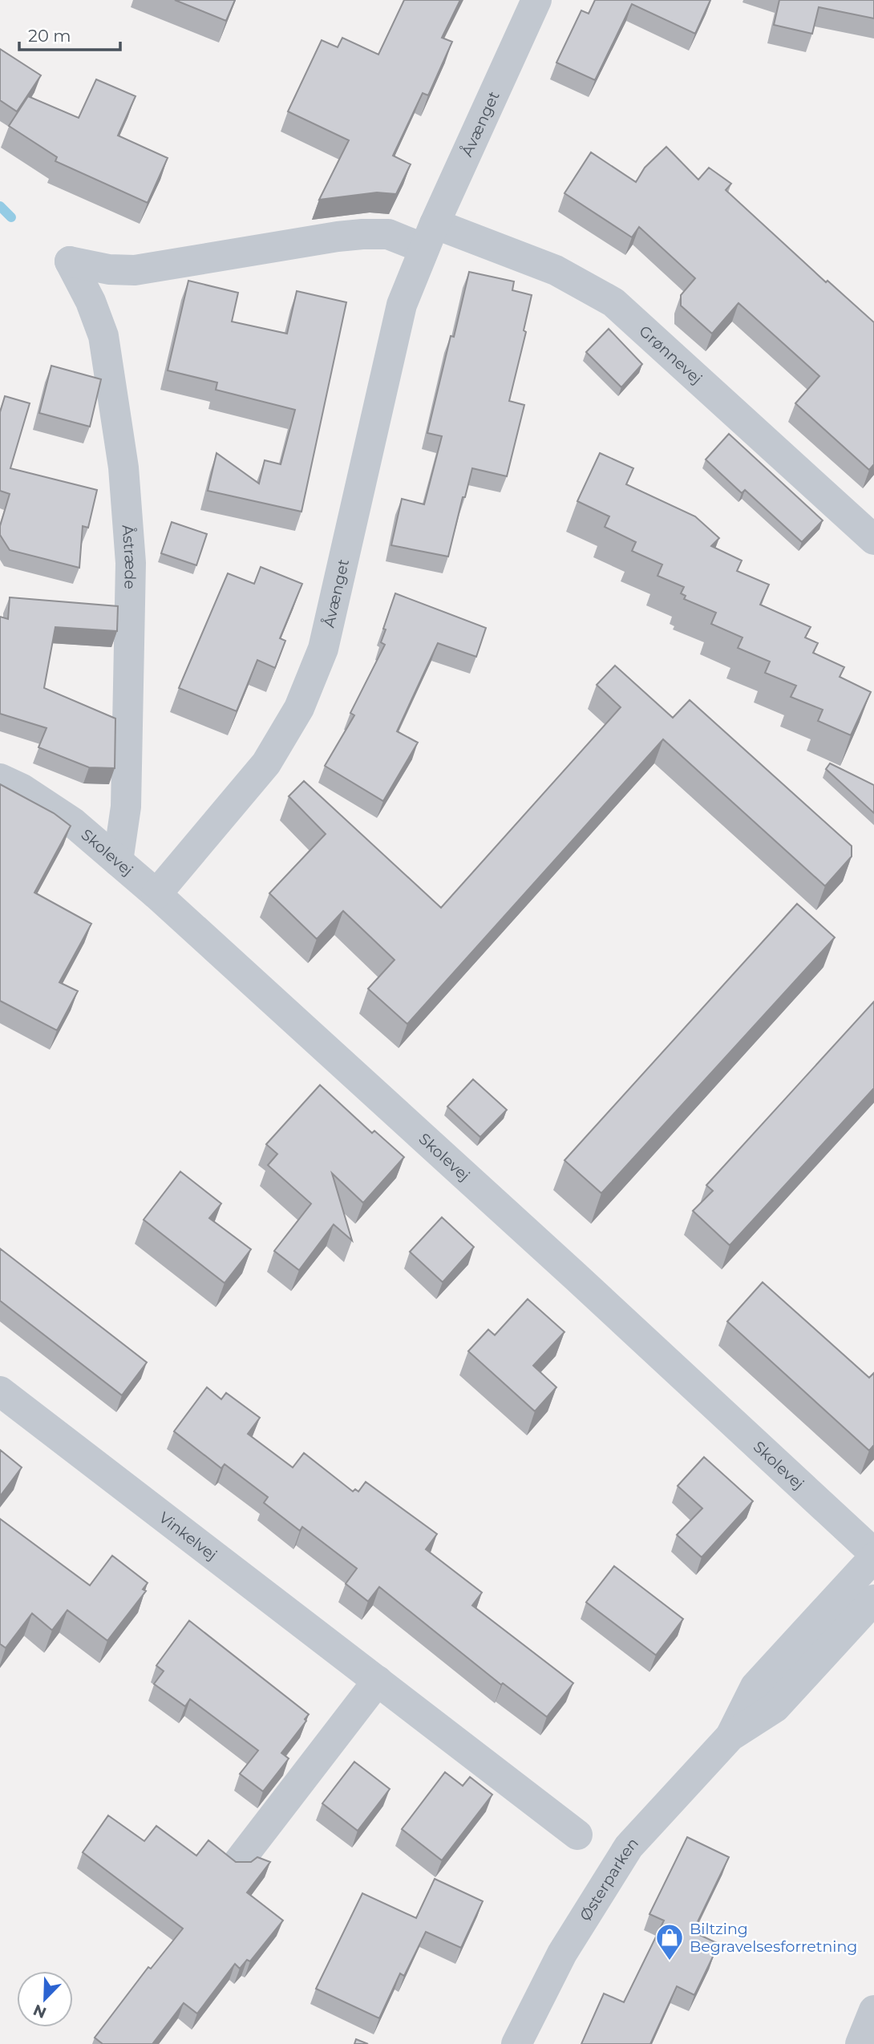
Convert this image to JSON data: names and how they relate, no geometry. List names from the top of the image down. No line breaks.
{"streets":{"street":["Åvænget","Grønnevej","Åstræde","Skolevej","Vinkelvej","Østerparken"]},"crossings":[["Åvænget","Grønnevej"],["Åvænget","Åstræde"],["Åvænget","Skolevej"],["Grønnevej","Åstræde"],["Åstræde","Skolevej"],["Skolevej","Østerparken"]],"places":{"shop":["Biltzing Begravelsesforretning"]},"scale_bar":"20 m","north":"bottom left"}
